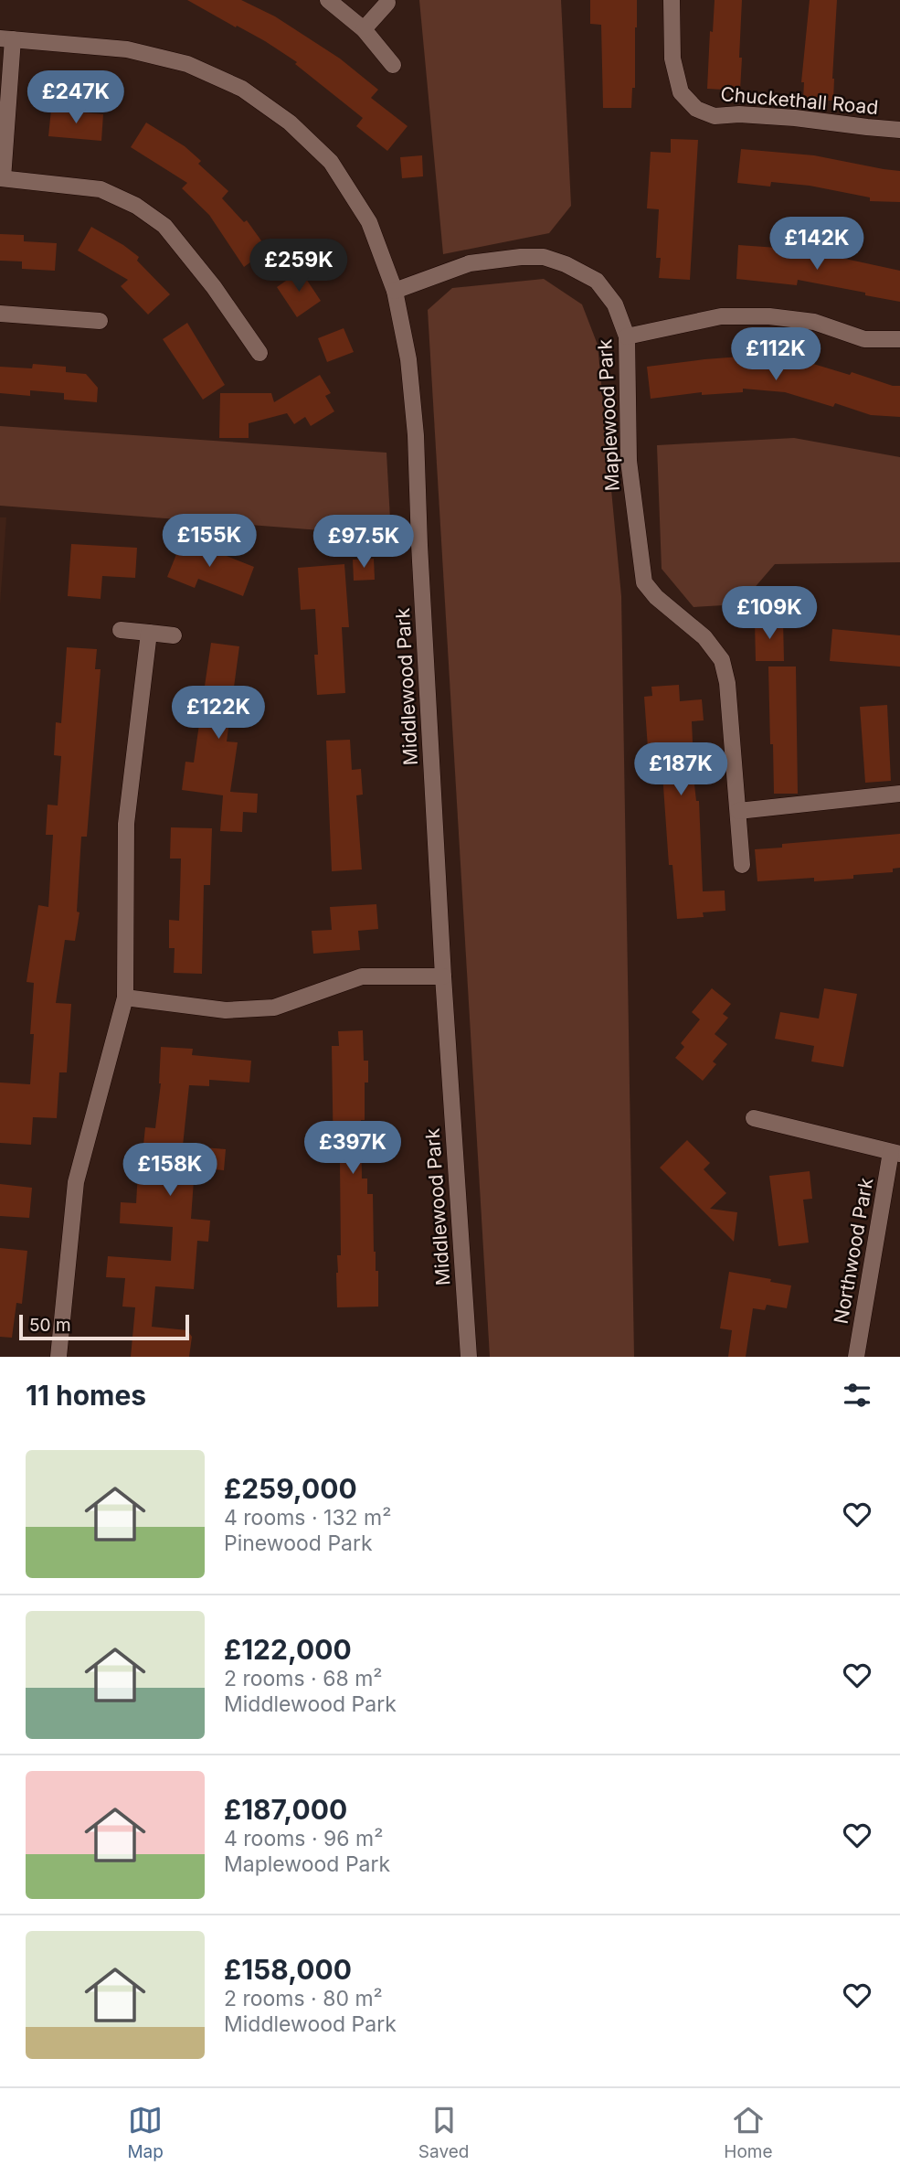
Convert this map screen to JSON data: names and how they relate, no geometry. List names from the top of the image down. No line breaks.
{"streets":{"street":["Chuckethall Road","Maplewood Park","Middlewood Park","Northwood Park"]},"crossings":[["Maplewood Park","Middlewood Park"]],"scale_bar":"50 m","page":{"price":["£247K","£142K","£259K","£112K","£155K","£97.5K","£109K","£122K","£187K","£397K","£158K"],"scale":"50 m","heading":"11 homes","list":[{"name":"£259,000","note":"4 rooms · 132 m² · Pinewood Park"},{"name":"£122,000","note":"2 rooms · 68 m² · Middlewood Park"},{"name":"£187,000","note":"4 rooms · 96 m² · Maplewood Park"},{"name":"£158,000","note":"2 rooms · 80 m² · Middlewood Park"}],"tabs":["Map","Saved","Home"]}}
